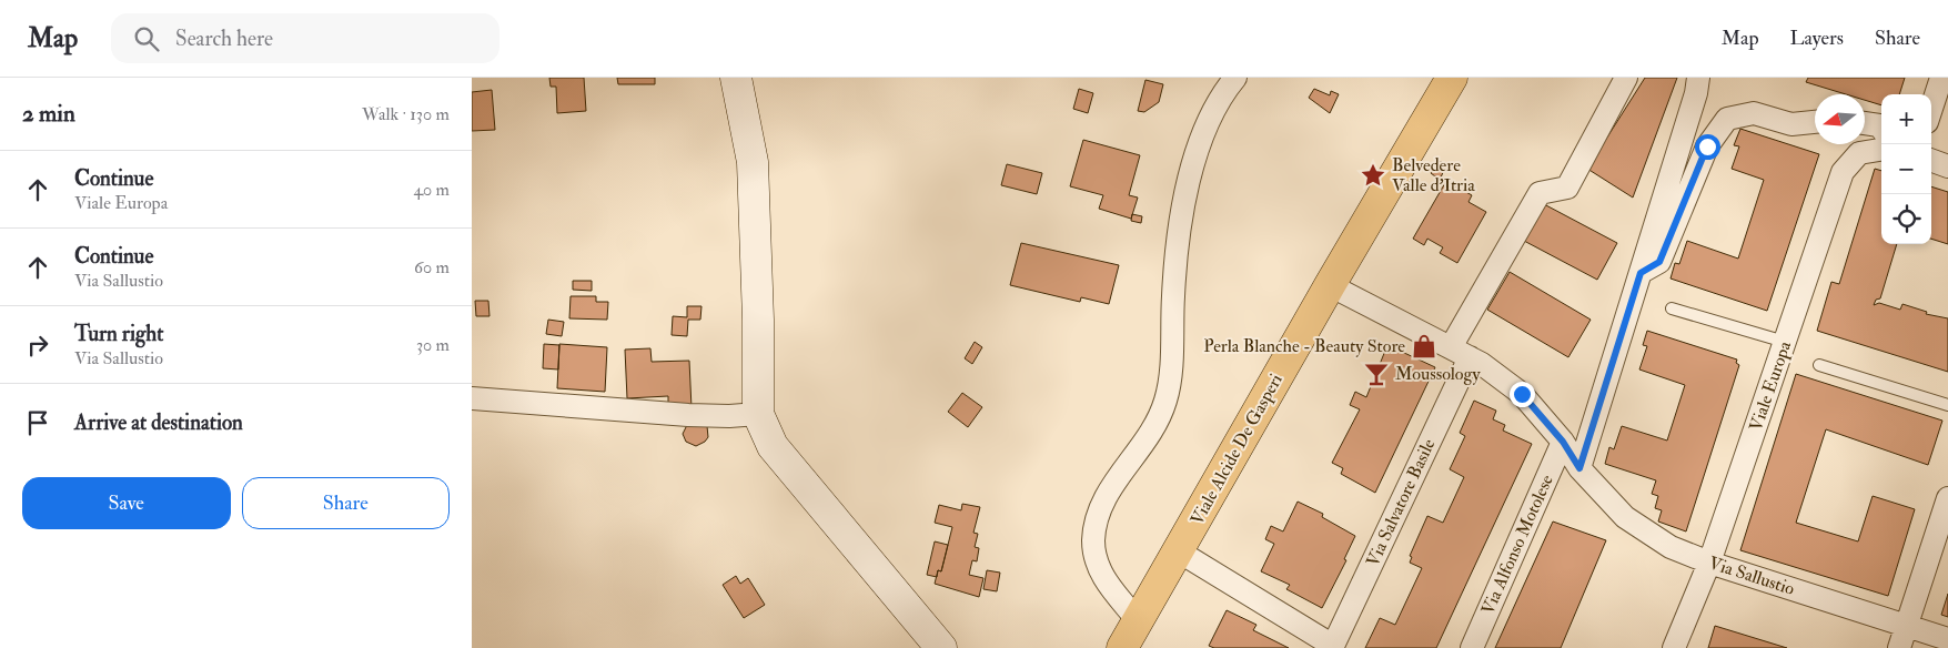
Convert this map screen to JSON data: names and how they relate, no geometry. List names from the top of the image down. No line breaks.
{"streets":{"main road":["Viale Alcide De Gasperi"],"street":["Viale Europa","Via Salvatore Basile","Via Alfonso Motolese","Via Sallustio"]},"crossings":[["Viale Europa","Via Sallustio"],["Viale Alcide De Gasperi","Via Sallustio"],["Via Salvatore Basile","Via Sallustio"],["Via Alfonso Motolese","Via Sallustio"]],"places":{"place":["Belvedere Valle d'Itria"],"shop":["Perla Blanche - Beauty Store"],"bar":["Moussology"]},"north":"left","page":{"header":"Map","search":"Search here","nav":["Map","Layers","Share"],"heading":["2 min","Walk · 130 m"],"map_buttons":["+","−"],"list":[["Continue","Viale Europa","40 m"],["Continue","Via Sallustio","60 m"],["Turn right","Via Sallustio","30 m"],"Arrive at destination"],"buttons":["Save","Share"]}}
